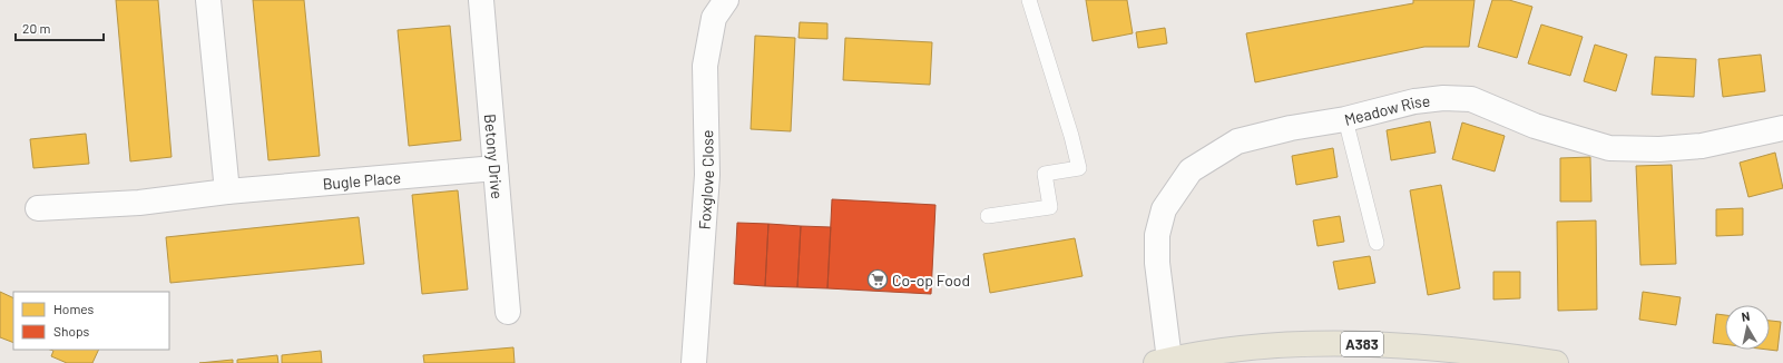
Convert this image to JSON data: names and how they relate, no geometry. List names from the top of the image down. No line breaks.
{"streets":{"main road":["A383"],"street":["Meadow Rise","Betony Drive","Foxglove Close","Bugle Place"]},"crossings":[["Meadow Rise","A383"],["Betony Drive","Bugle Place"]],"places":{"supermarket":["Co-op Food"]},"legend":["Homes","Shops"],"scale_bar":"20 m","north":"top"}
